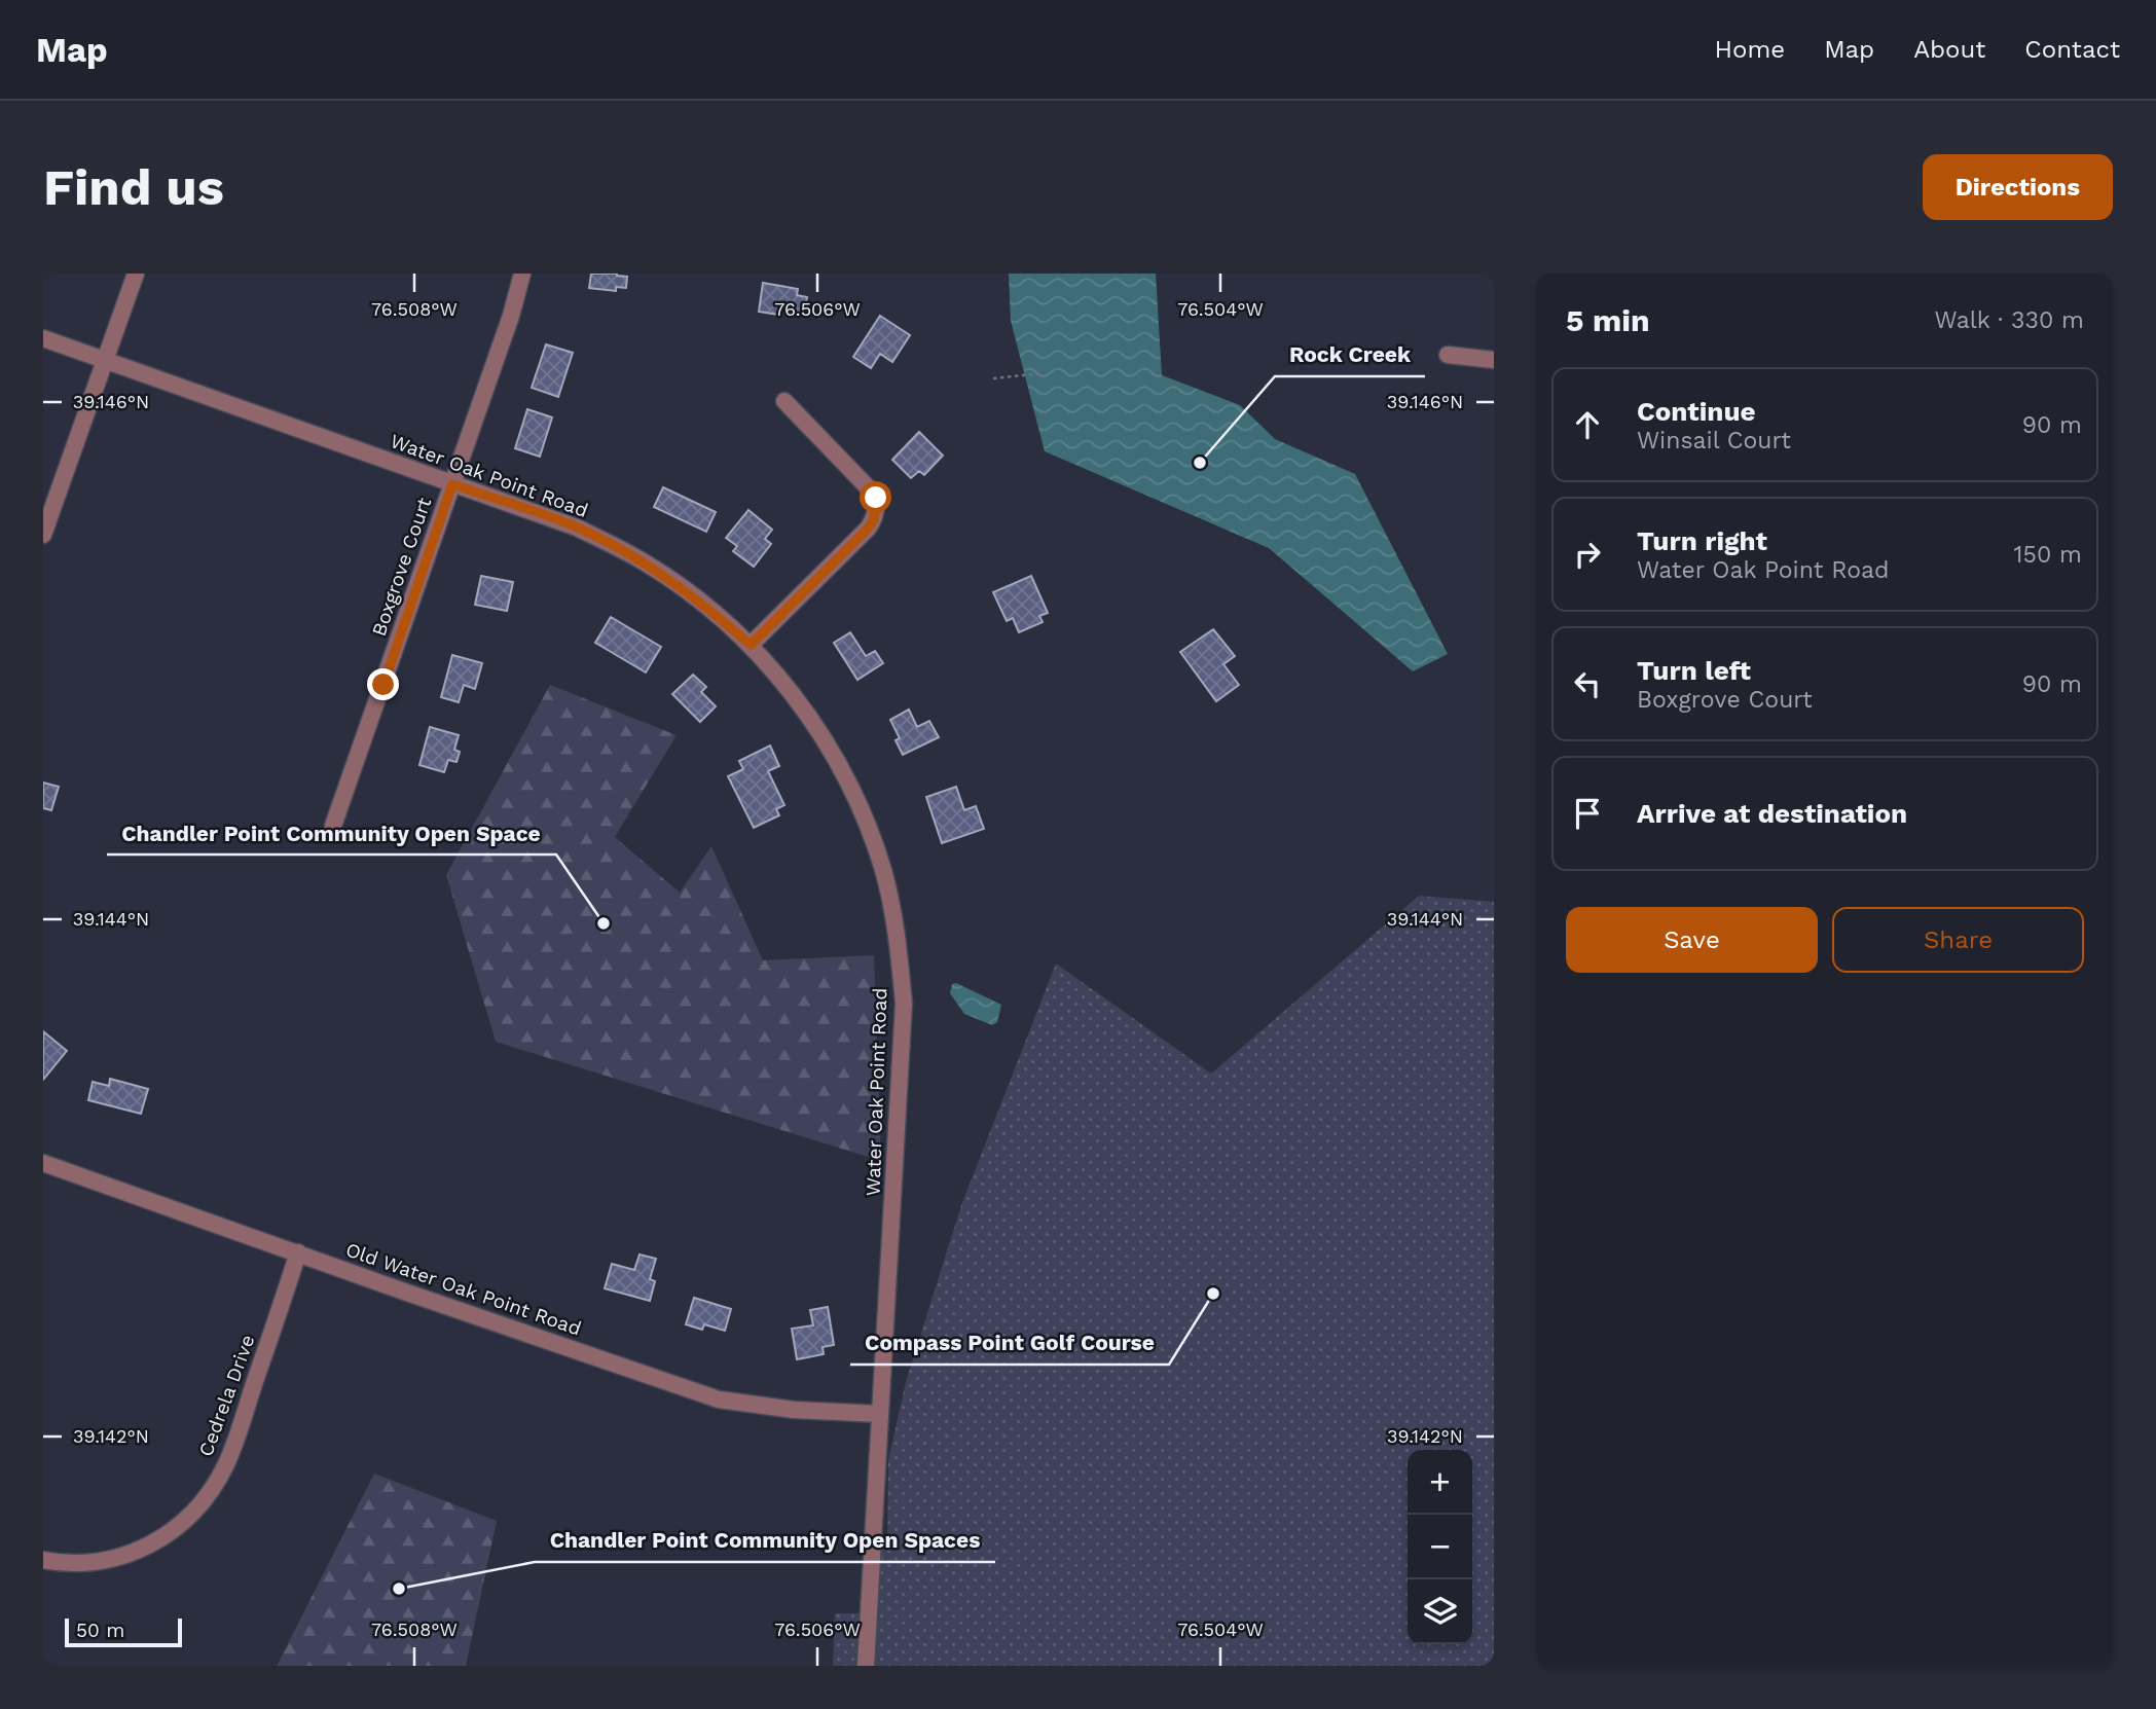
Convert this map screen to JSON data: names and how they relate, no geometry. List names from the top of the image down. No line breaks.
{"streets":{"street":["Water Oak Point Road","Boxgrove Court","Old Water Oak Point Road","Cedrela Drive"]},"crossings":[["Water Oak Point Road","Boxgrove Court"],["Water Oak Point Road","Old Water Oak Point Road"],["Old Water Oak Point Road","Cedrela Drive"]],"places":["Rock Creek","Chandler Point Community Open Space","Compass Point Golf Course","Chandler Point Community Open Spaces"],"scale_bar":"50 m","page":{"header":"Map","nav":["Home","Map","About","Contact"],"buttons":["Directions",["Save","Share"]],"title":"Find us","heading":["5 min","Walk · 330 m"],"list":[["Continue","Winsail Court","90 m"],["Turn right","Water Oak Point Road","150 m"],["Turn left","Boxgrove Court","90 m"],"Arrive at destination"],"map_buttons":["+","−"],"scale":"50 m"},"coordinates":["76.508°W","76.506°W","76.504°W","39.146°N","39.144°N","39.142°N"]}
